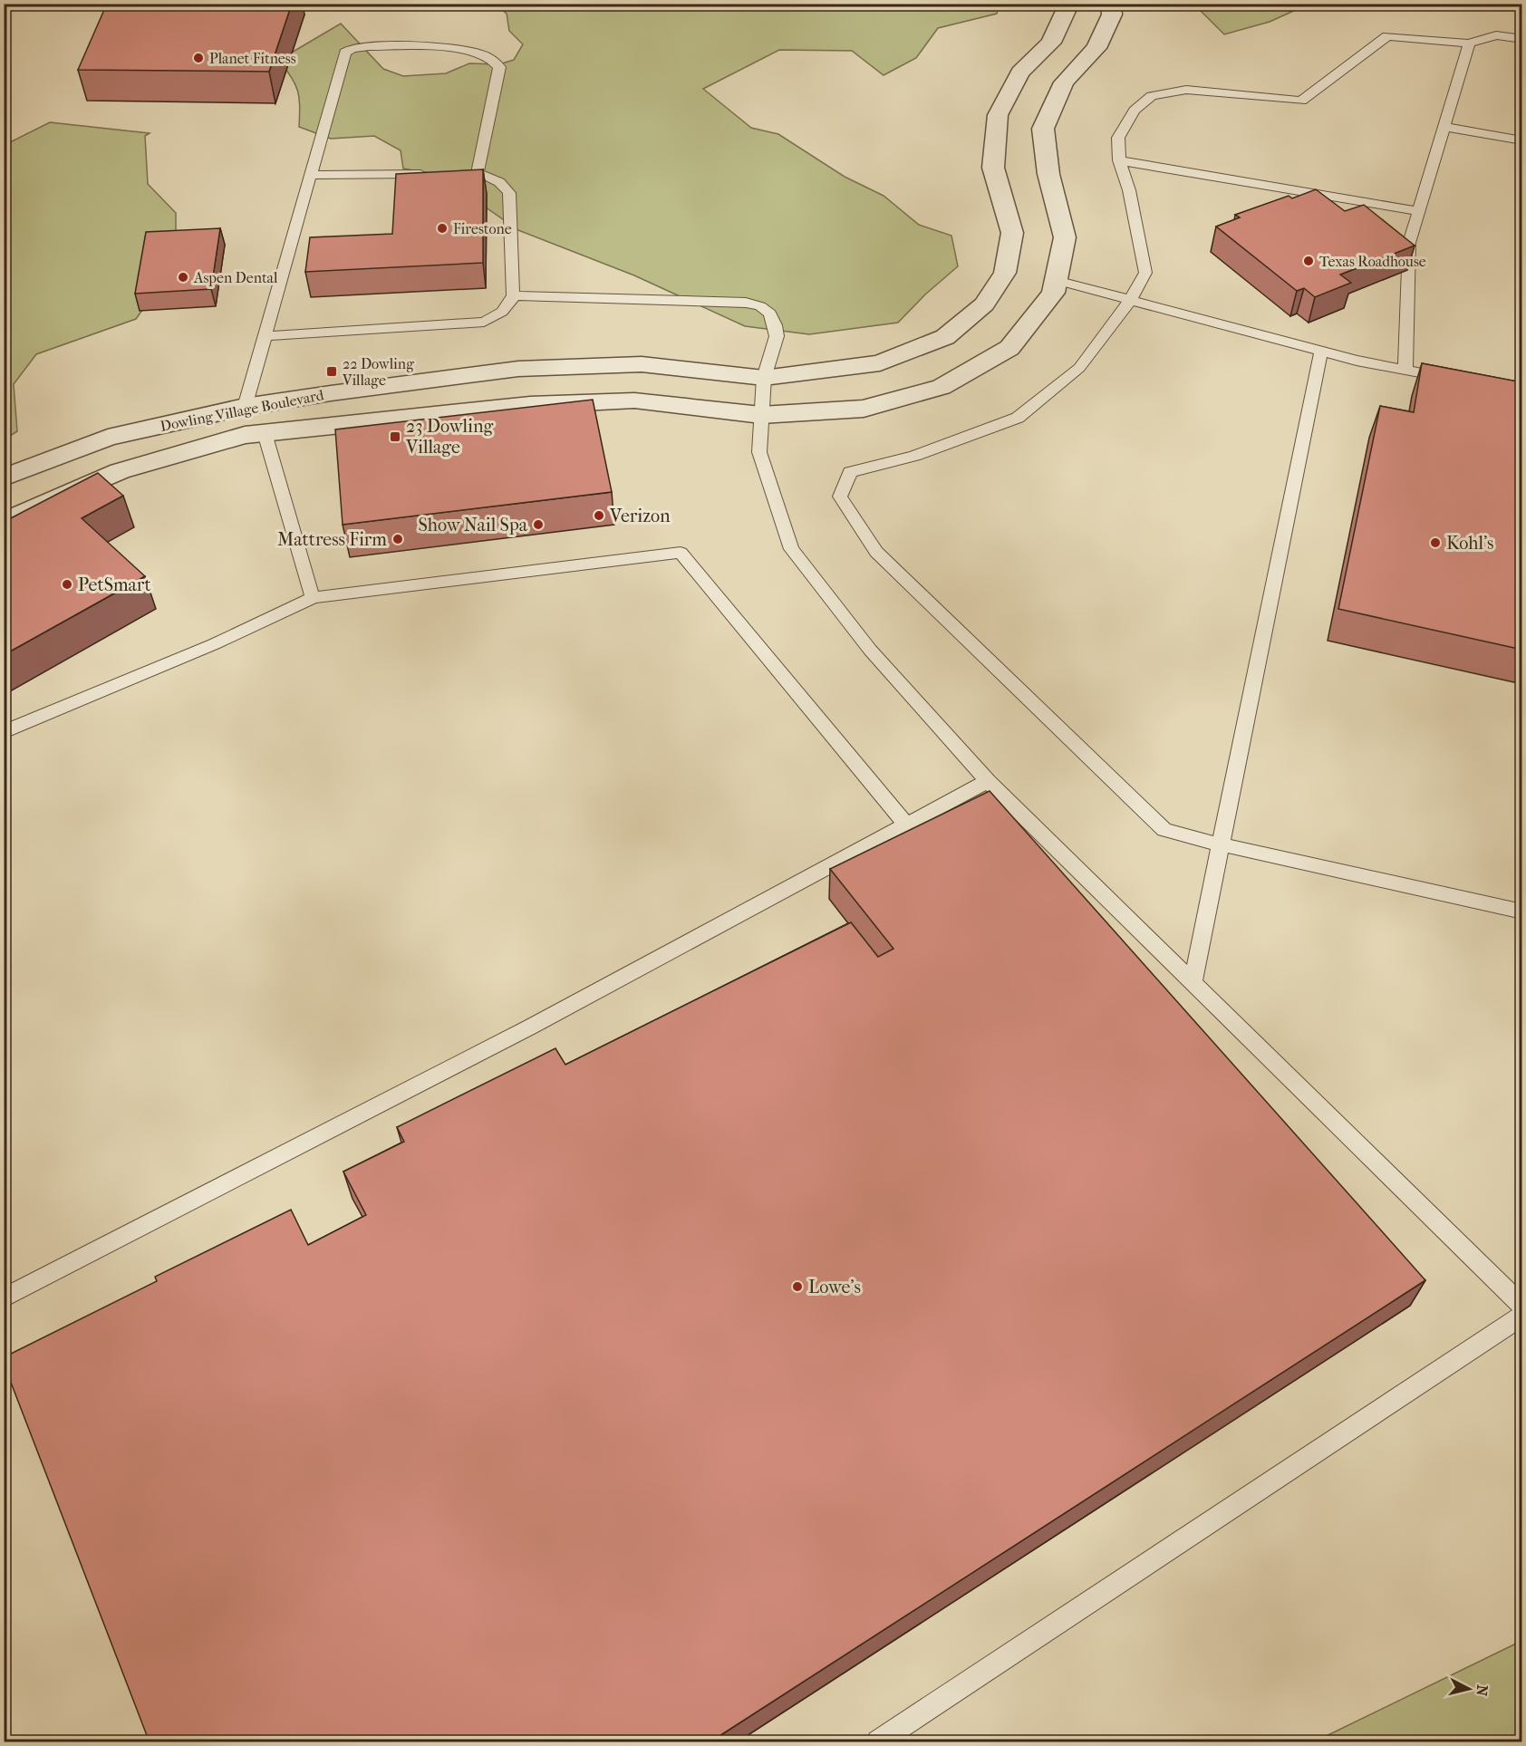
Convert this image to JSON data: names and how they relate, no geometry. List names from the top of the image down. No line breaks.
{"streets":{"street":["Dowling Village Boulevard"]},"places":{"other":["Planet Fitness","Firestone","Texas Roadhouse","Aspen Dental","Verizon","Show Nail Spa","Mattress Firm","Kohl's","PetSmart","Lowe's"],"transit":["22 Dowling Village","23 Dowling Village"]},"north":"right"}
